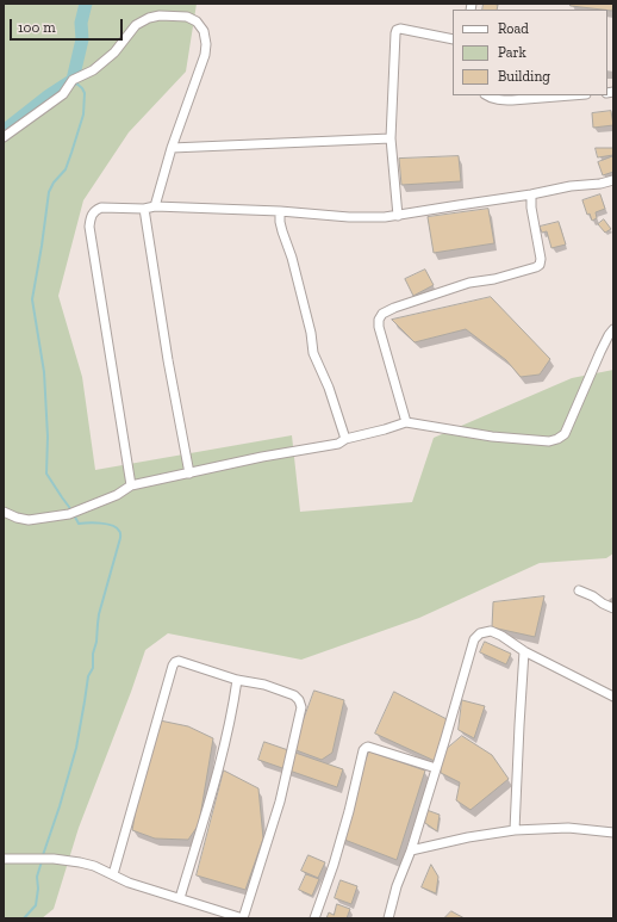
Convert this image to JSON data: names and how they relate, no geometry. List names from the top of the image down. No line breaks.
{"legend":["Road","Park","Building"],"scale_bar":"100 m"}
